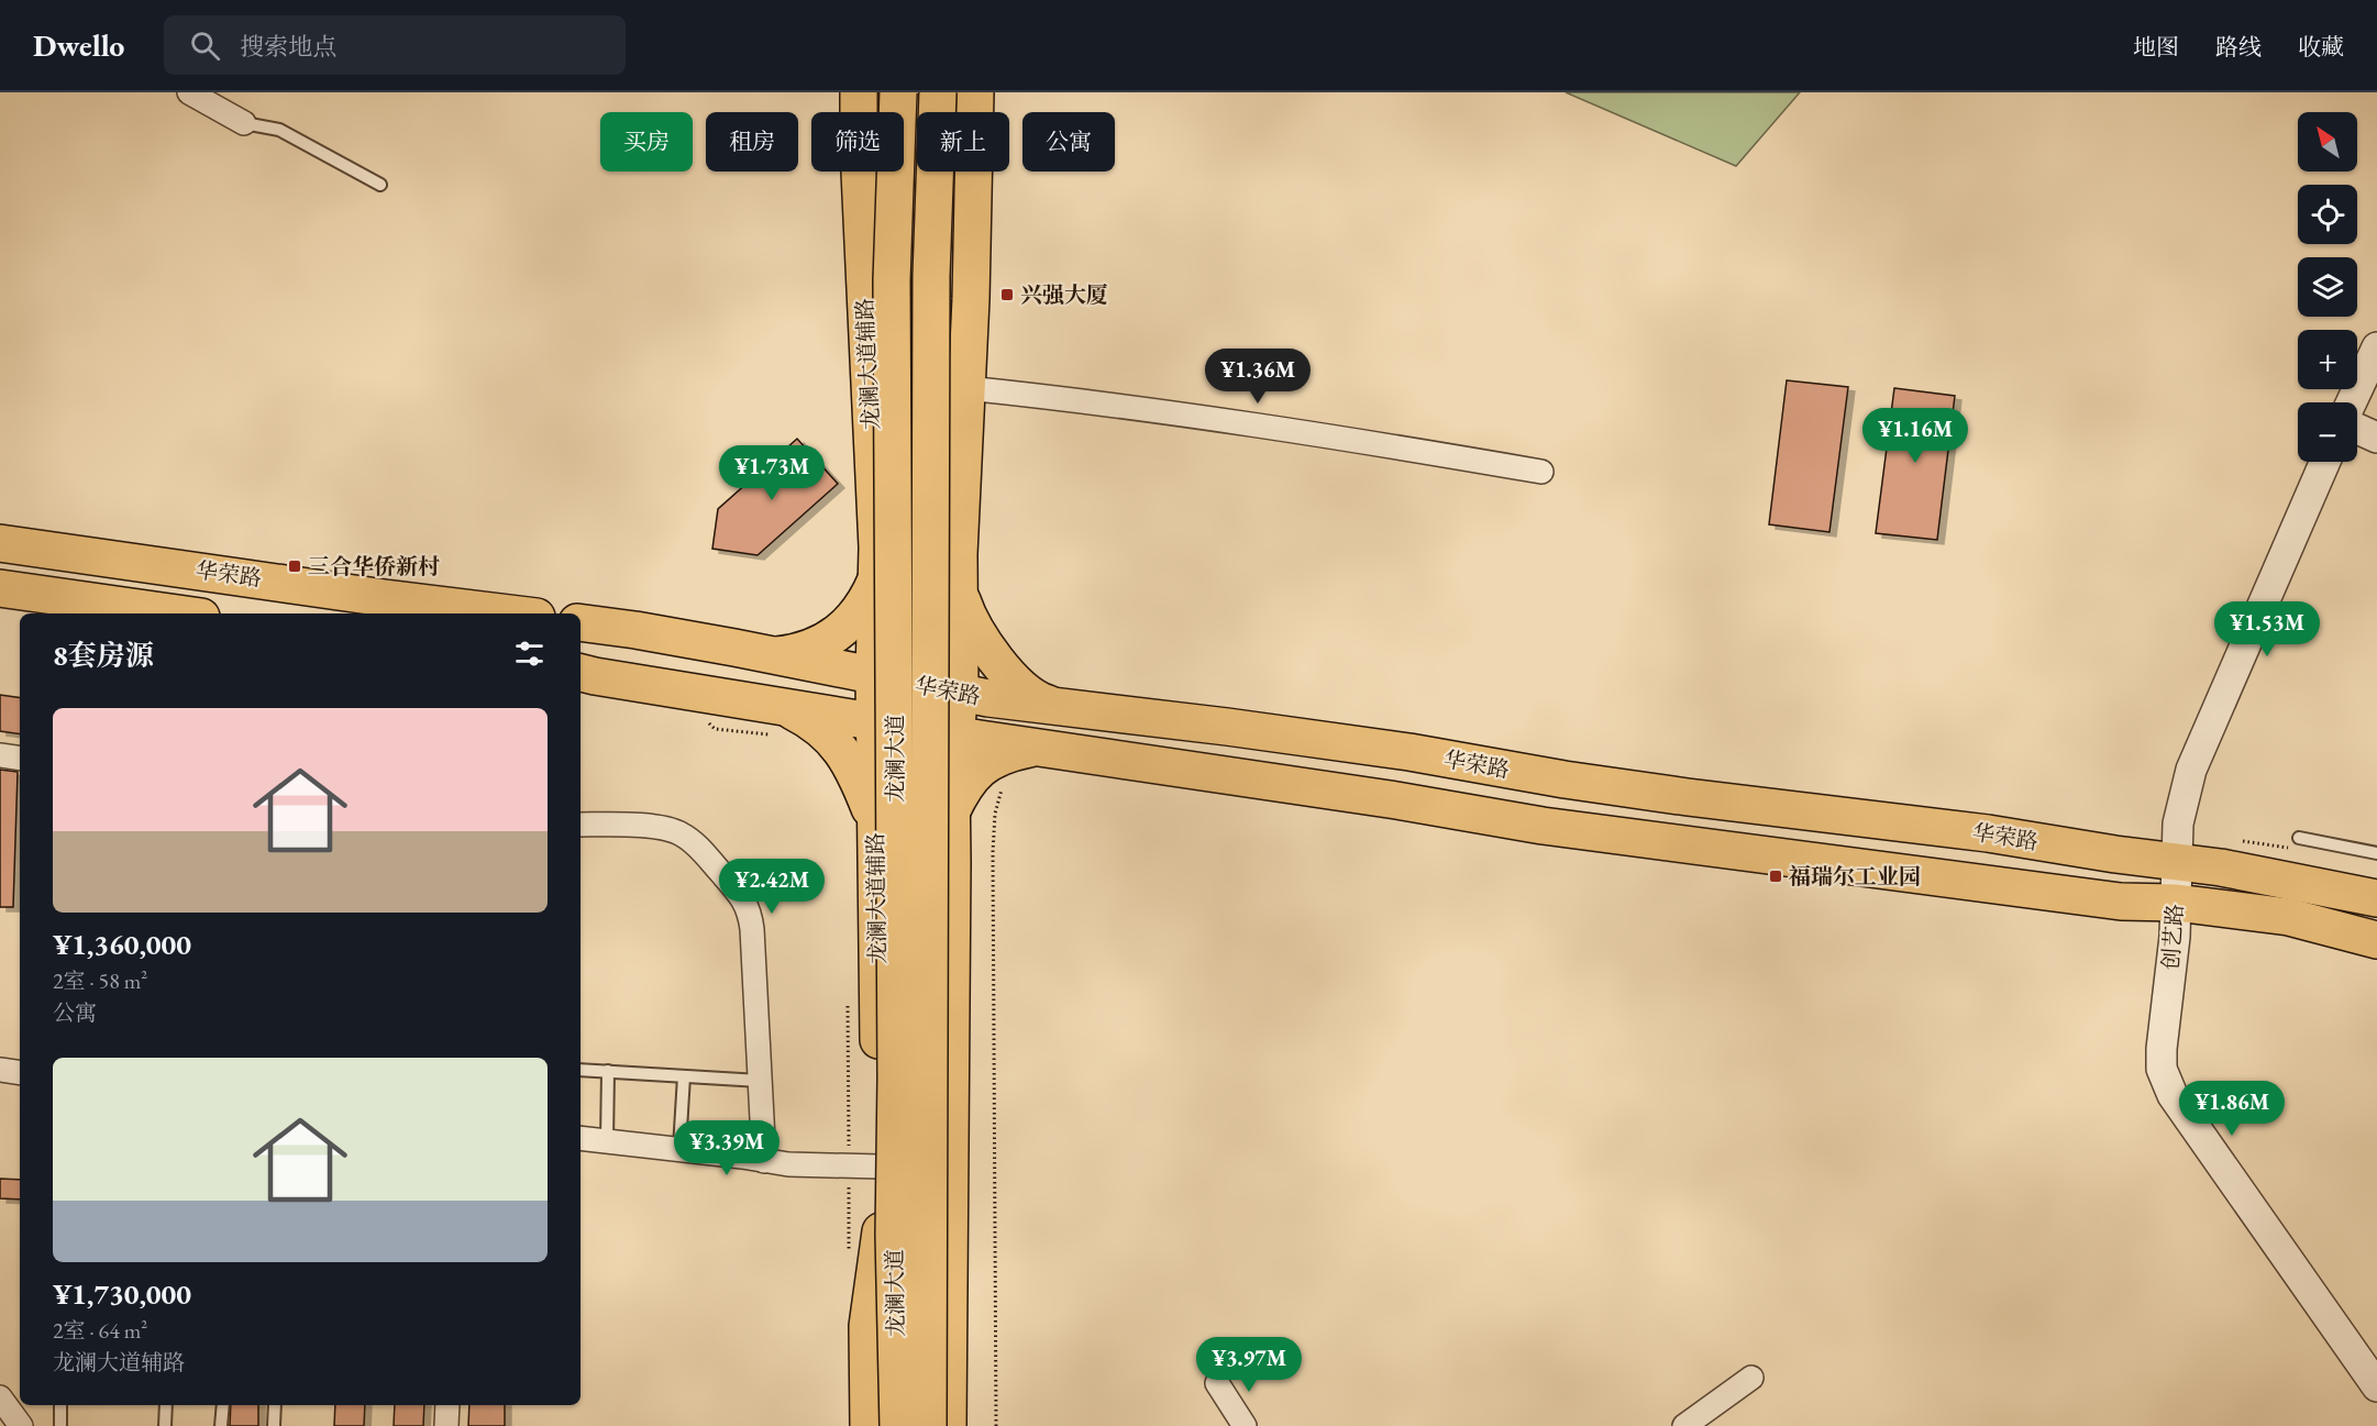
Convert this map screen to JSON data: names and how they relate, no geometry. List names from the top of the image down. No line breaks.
{"streets":{"main road":["龙澜大道辅路","华荣路","龙澜大道"],"street":["创艺路"]},"crossings":[["龙澜大道辅路","华荣路"],["龙澜大道辅路","龙澜大道"],["华荣路","创艺路"]],"places":{"transit":["兴强大厦","三合华侨新村","福瑞尔工业园"]},"north":"top left","page":{"header":"Dwello","search":"搜索地点","nav":["地图","路线","收藏"],"map_buttons":["+","−"],"chip":["买房","租房","筛选","新上","公寓"],"price":["¥1.36M","¥1.16M","¥1.73M","¥1.53M","¥2.42M","¥1.86M","¥3.39M","¥3.97M"],"heading":"8套房源","list":[{"name":"¥1,360,000","note":"2室 · 58 m² · 公寓"},{"name":"¥1,730,000","note":"2室 · 64 m² · 龙澜大道辅路"}]}}
